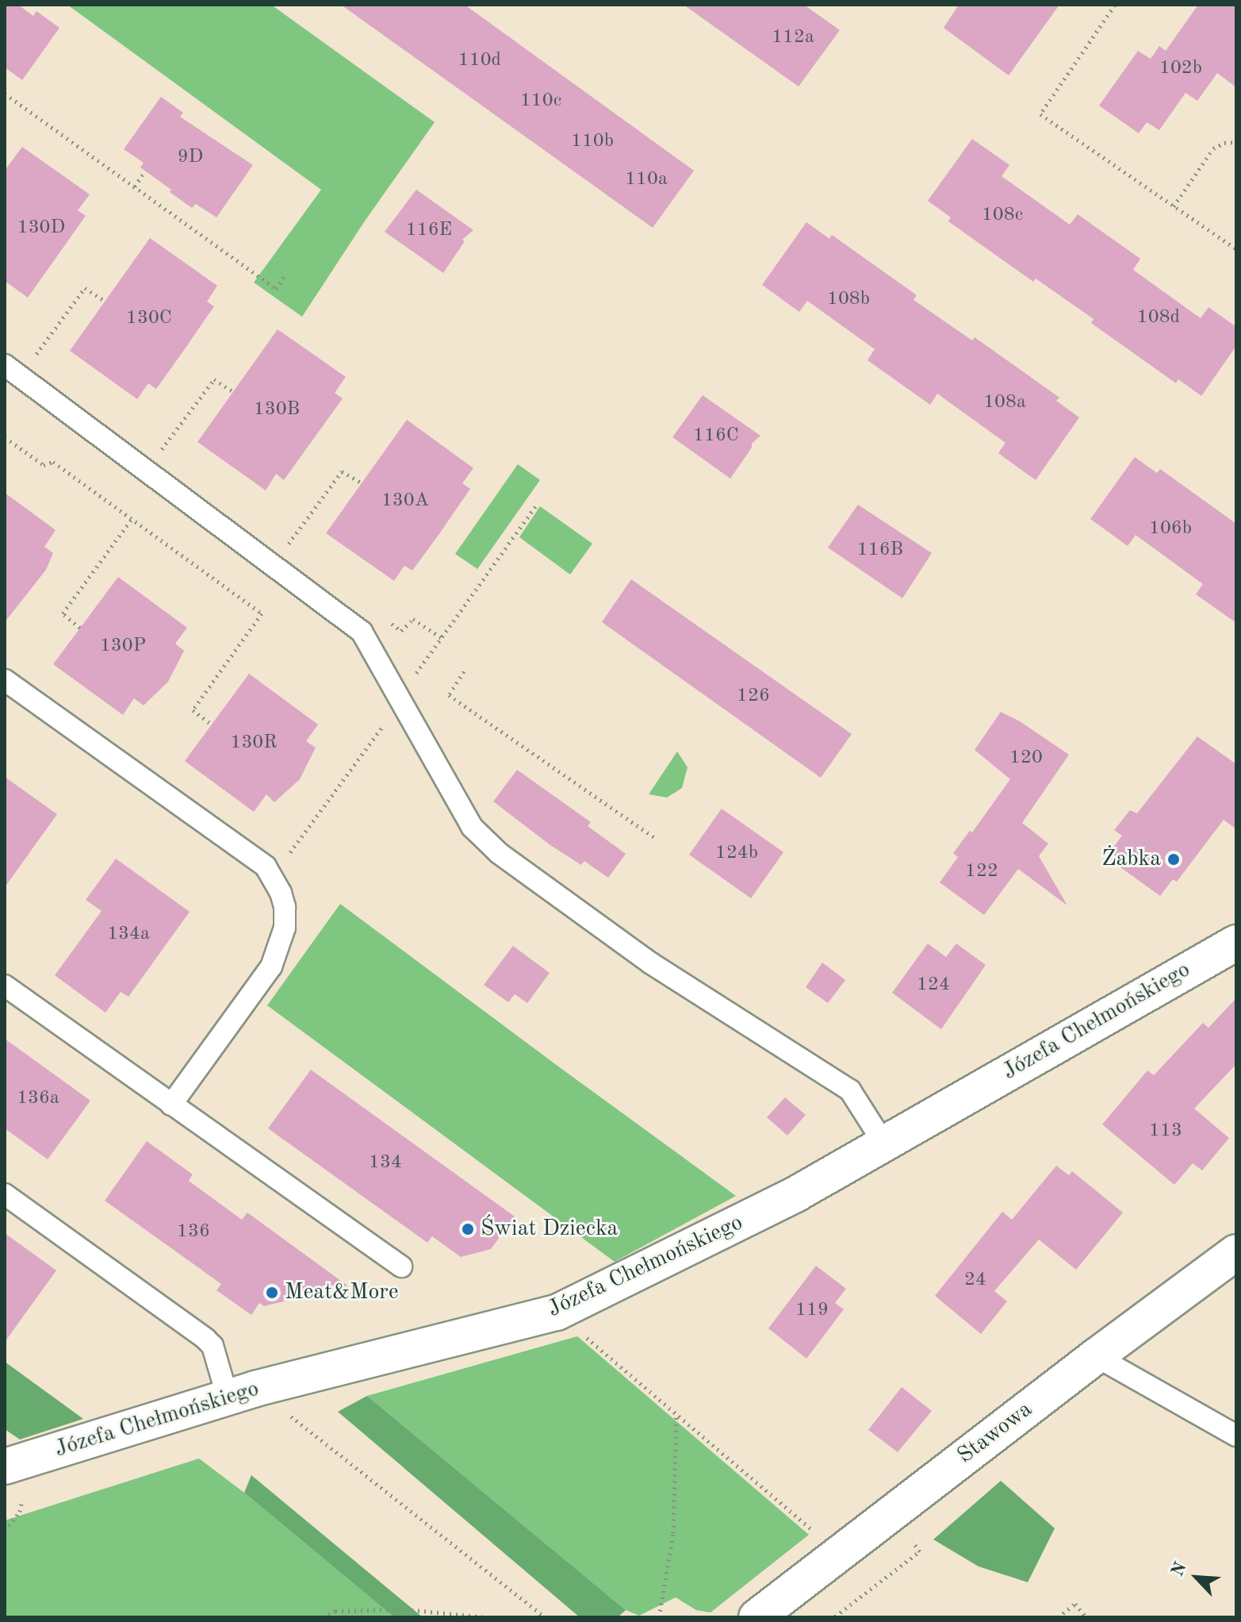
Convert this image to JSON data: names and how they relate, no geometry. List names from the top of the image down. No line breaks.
{"streets":{"street":["Józefa Chełmońskiego","Stawowa"]},"places":["Żabka","Świat Dziecka","Meat&More"],"house_numbers":["112a","110d","102b","110c","110b","9D","110a","108c","130D","116E","108b","108d","130C","108a","130B","116C","130A","106b","116B","130P","126","130R","120","124b","122","134a","124","136a","113","134","136","24","119"],"north":"top left"}
